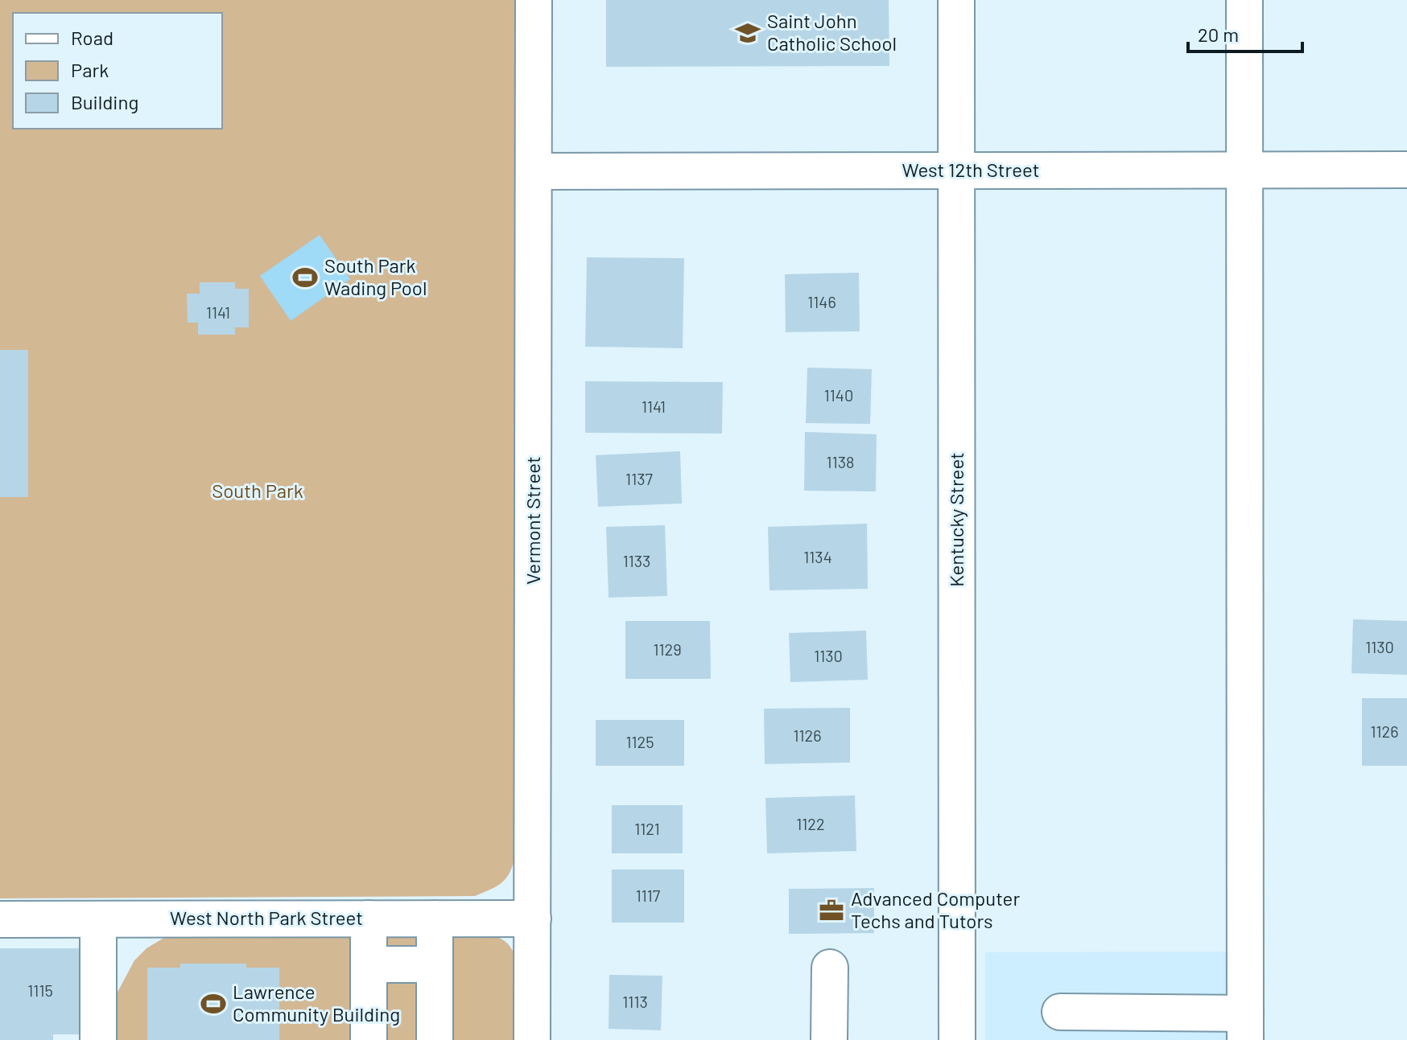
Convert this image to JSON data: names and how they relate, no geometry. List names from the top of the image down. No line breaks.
{"streets":{"street":["West 12th Street","Kentucky Street","Vermont Street","West North Park Street"]},"crossings":[["West 12th Street","Kentucky Street"],["West 12th Street","Vermont Street"],["Vermont Street","West North Park Street"]],"parks":["South Park"],"places":{"school or university":["Saint John Catholic School"],"sports":["South Park Wading Pool","Lawrence Community Building"],"office":["Advanced Computer Techs and Tutors"]},"house_numbers":["1146","1141","1140","1141","1138","1137","1134","1133","1130","1129","1130","1126","1126","1125","1122","1121","1117","1115","1113"],"legend":["Road","Park","Building"],"scale_bar":"20 m"}
